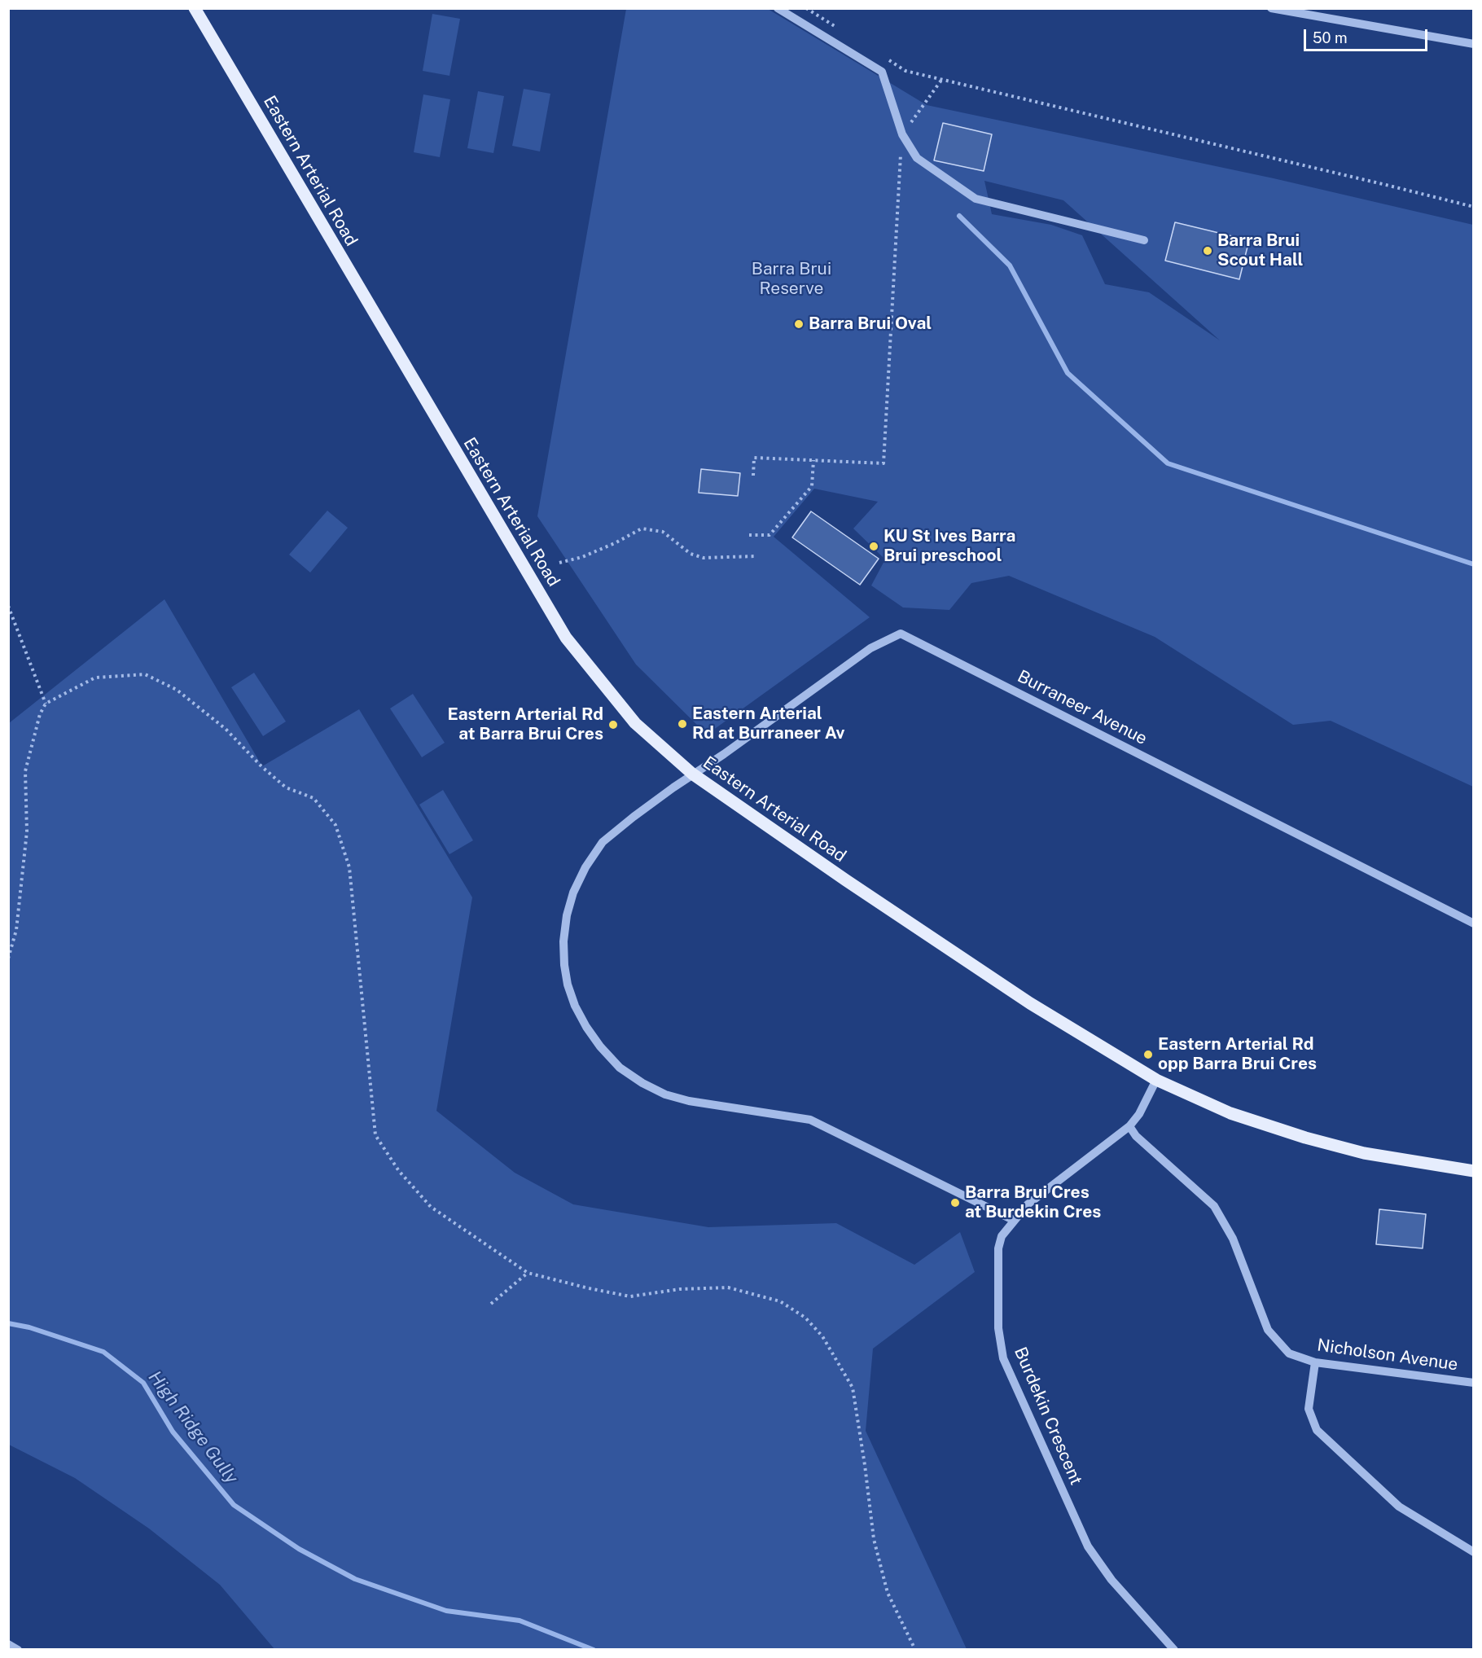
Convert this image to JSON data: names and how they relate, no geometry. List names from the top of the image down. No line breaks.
{"streets":{"main road":["Eastern Arterial Road"],"street":["Burraneer Avenue","Nicholson Avenue","Burdekin Crescent"]},"crossings":[["Eastern Arterial Road","Burraneer Avenue"],["Eastern Arterial Road","Burdekin Crescent"],["Nicholson Avenue","Burdekin Crescent"]],"water":["High Ridge Gully"],"parks":["Barra Brui Reserve"],"places":["Barra Brui Scout Hall","Barra Brui Oval","KU St Ives Barra Brui preschool","Eastern Arterial Rd at Burraneer Av","Eastern Arterial Rd at Barra Brui Cres","Eastern Arterial Rd opp Barra Brui Cres","Barra Brui Cres at Burdekin Cres"],"scale_bar":"50 m"}
